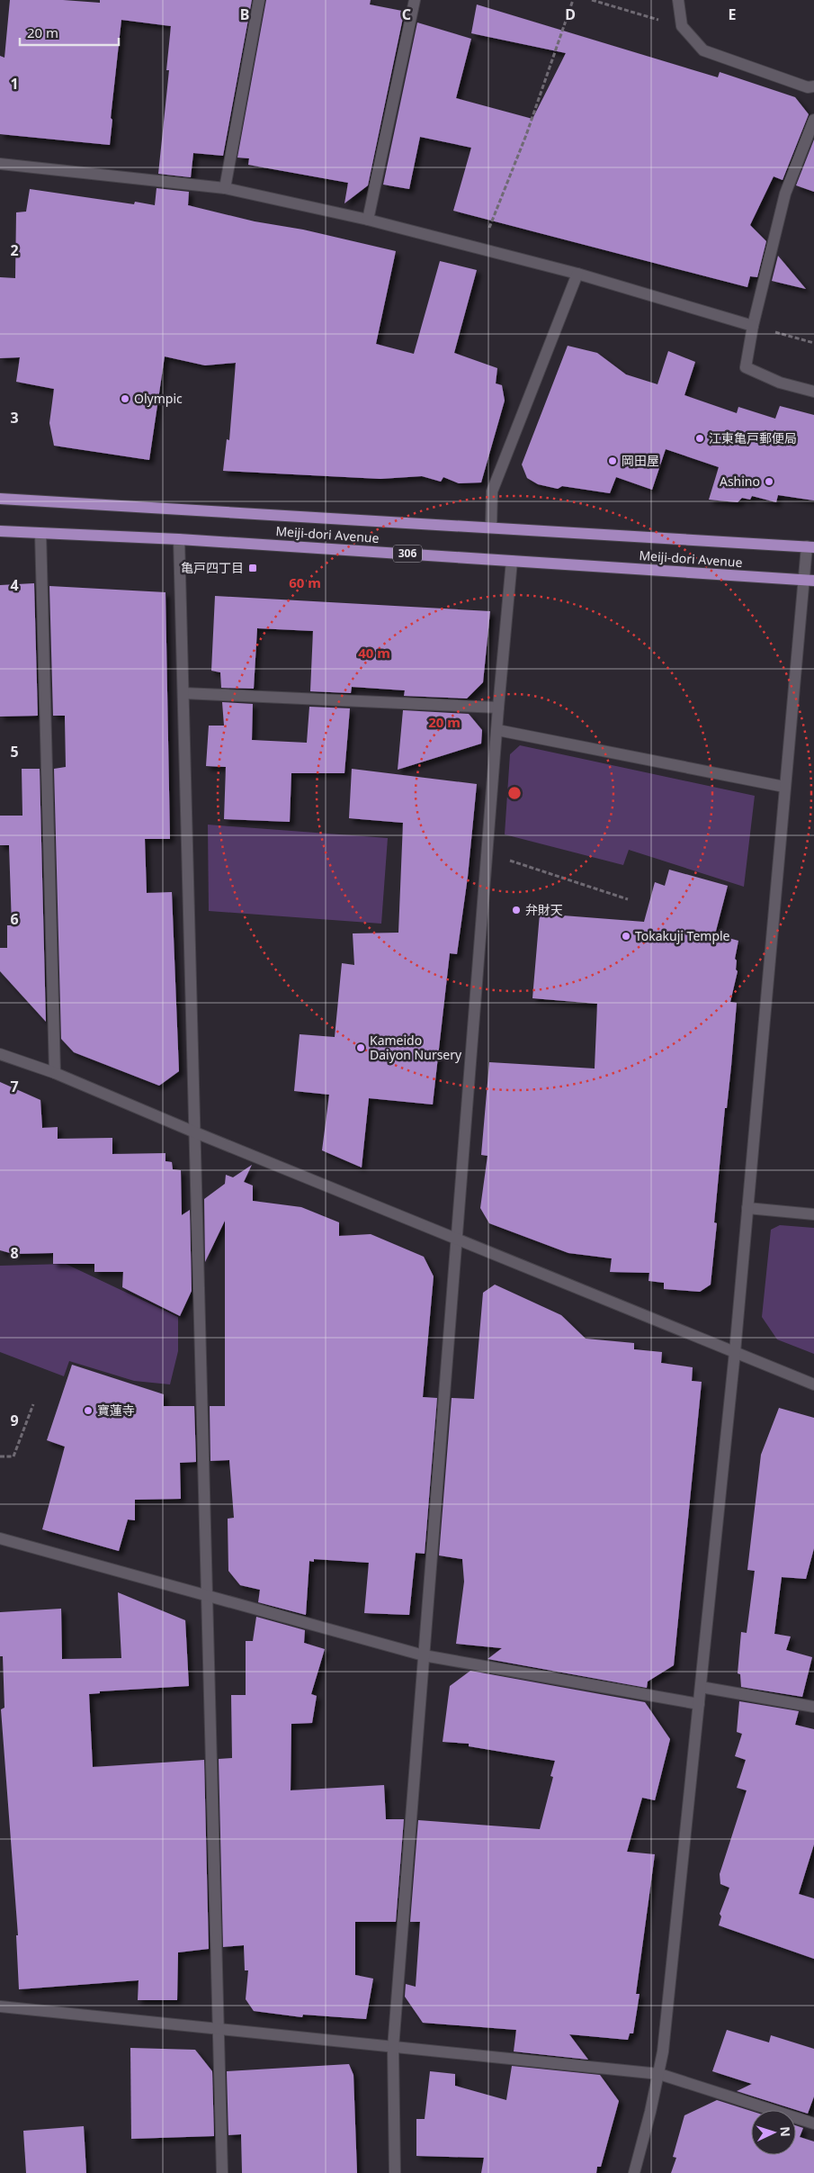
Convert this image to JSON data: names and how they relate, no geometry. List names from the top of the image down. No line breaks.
{"streets":{"main road":["Meiji-dori Avenue","306"]},"places":{"other":["Olympic","江東亀戸郵便局","岡田屋","Ashino","弁財天","Tokakuji Temple","Kameido Daiyon Nursery","寶蓮寺"],"transit":["亀戸四丁目"]},"scale_bar":"20 m","north":"right","grid":{"columns":["B","C","D","E"],"rows":["1","2","3","4","5","6","7","8","9"]},"rings":["60 m","40 m","20 m"]}
